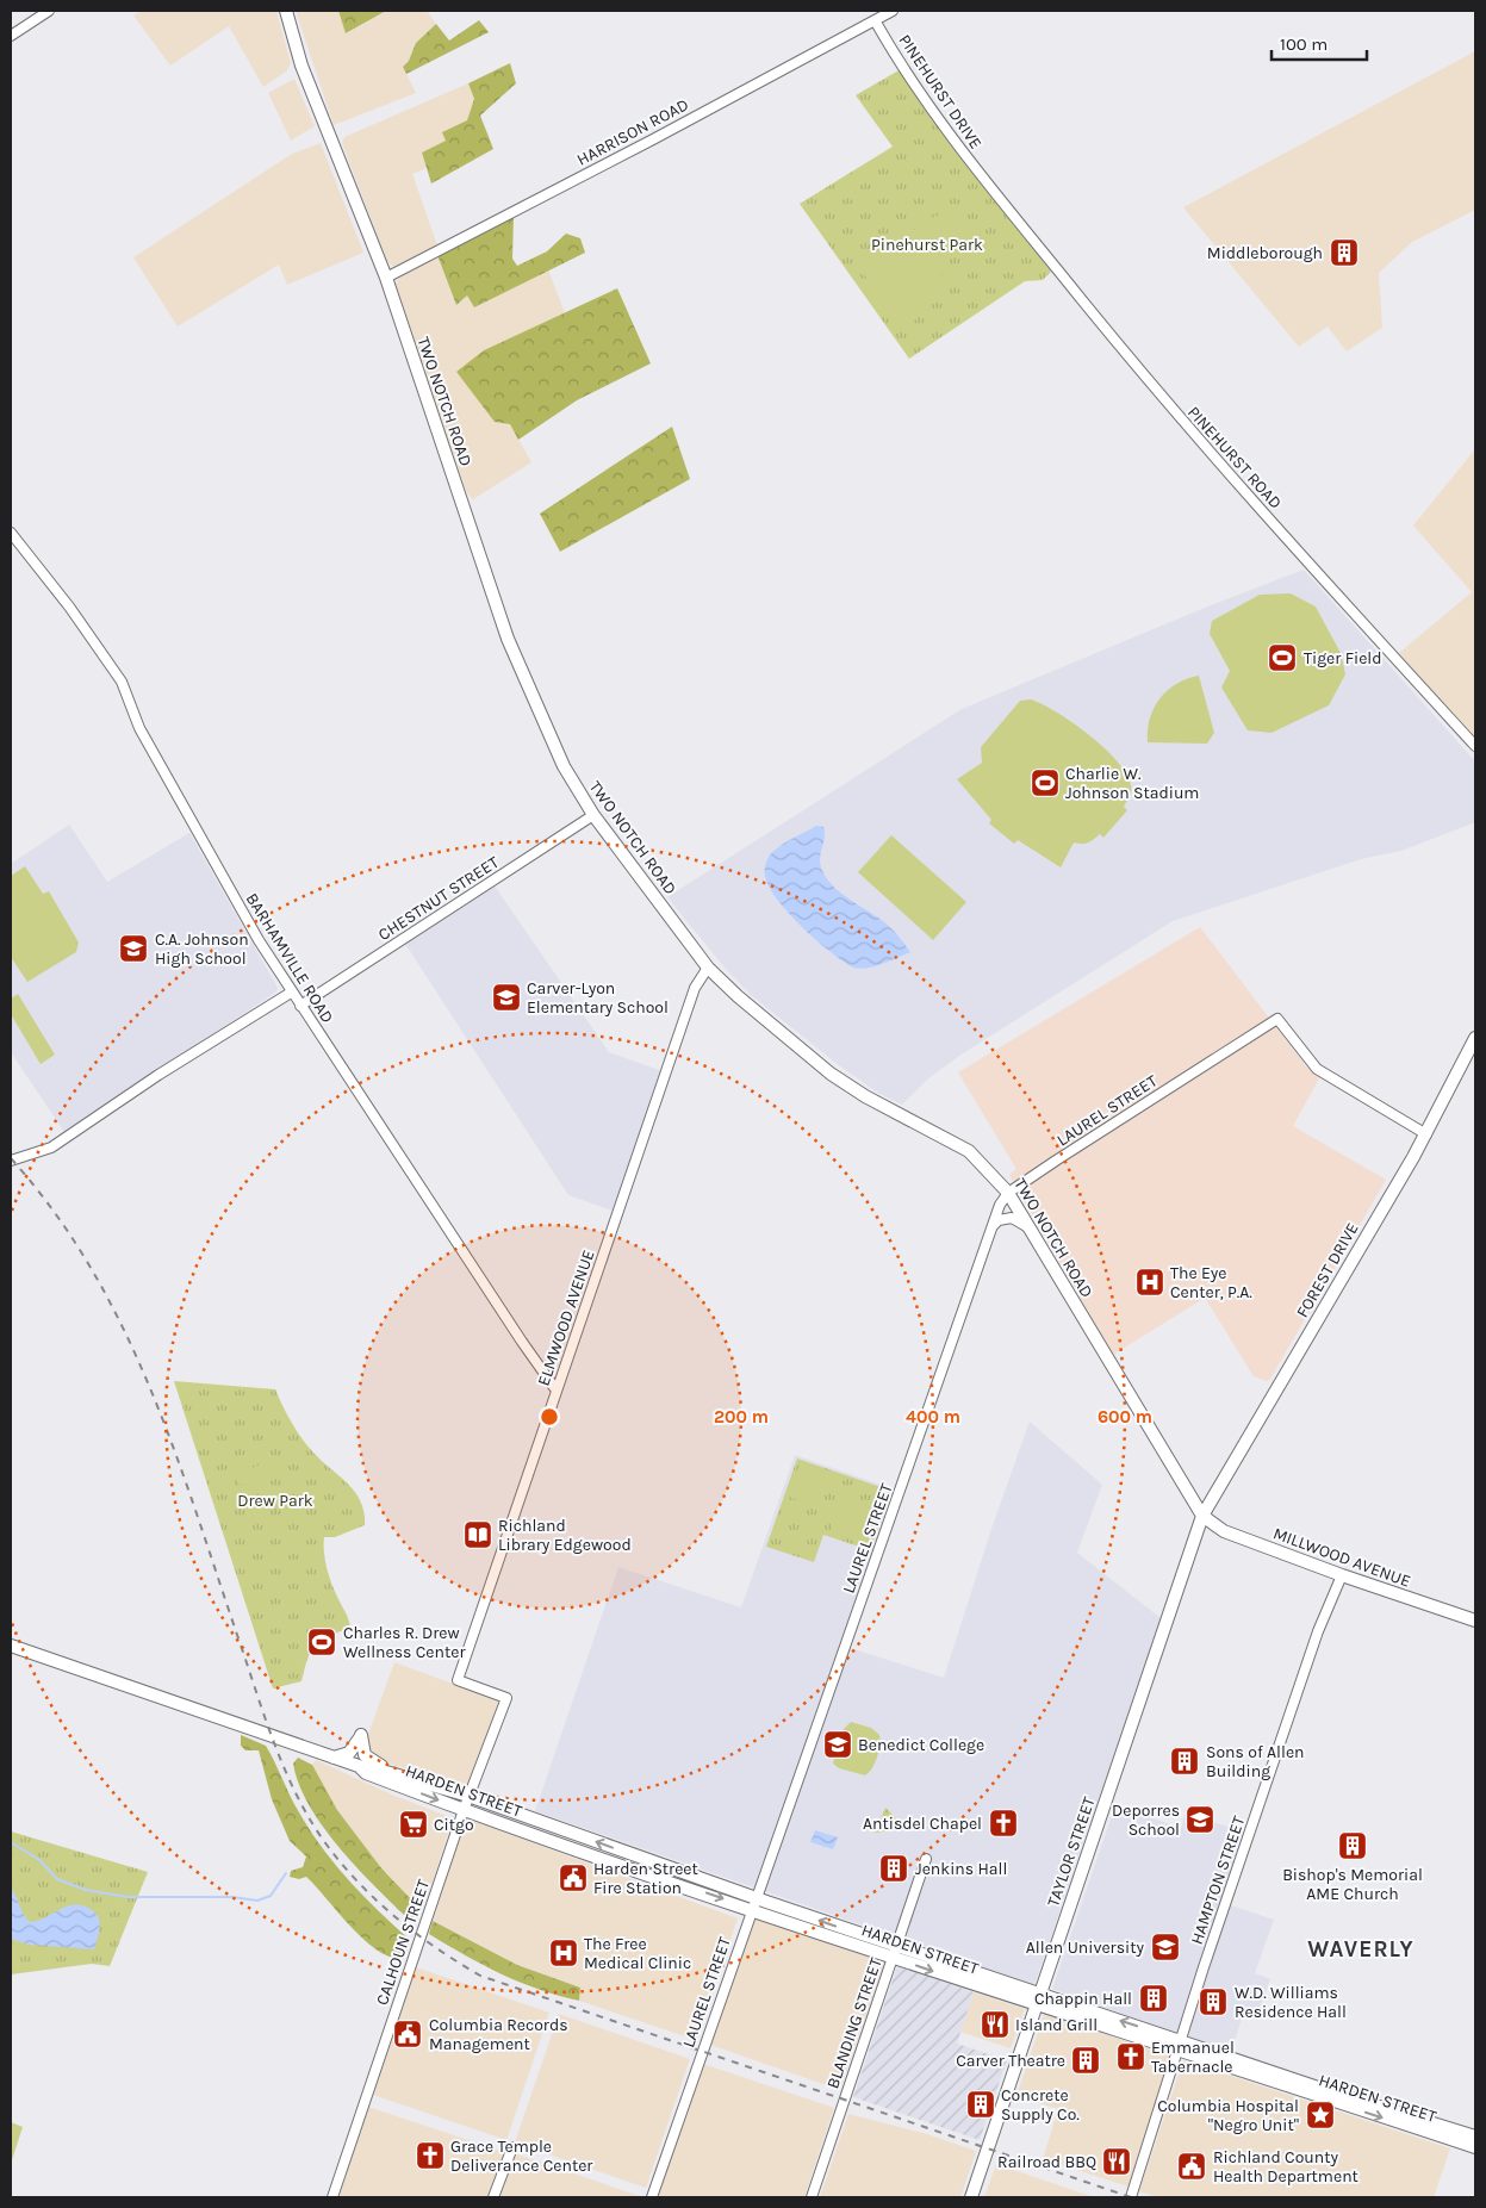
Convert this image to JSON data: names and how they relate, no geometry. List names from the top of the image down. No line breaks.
{"streets":{"main road":["TWO NOTCH ROAD","FOREST DRIVE","MILLWOOD AVENUE","HARDEN STREET","TAYLOR STREET"],"street":["PINEHURST DRIVE","HARRISON ROAD","PINEHURST ROAD","CHESTNUT STREET","BARHAMVILLE ROAD","LAUREL STREET","ELMWOOD AVENUE","HAMPTON STREET","CALHOUN STREET","BLANDING STREET"]},"crossings":[["PINEHURST DRIVE","HARRISON ROAD"],["PINEHURST DRIVE","PINEHURST ROAD"],["HARRISON ROAD","TWO NOTCH ROAD"],["TWO NOTCH ROAD","CHESTNUT STREET"],["TWO NOTCH ROAD","LAUREL STREET"],["TWO NOTCH ROAD","FOREST DRIVE"],["TWO NOTCH ROAD","ELMWOOD AVENUE"],["TWO NOTCH ROAD","MILLWOOD AVENUE"],["TWO NOTCH ROAD","TAYLOR STREET"],["CHESTNUT STREET","BARHAMVILLE ROAD"],["BARHAMVILLE ROAD","ELMWOOD AVENUE"],["LAUREL STREET","FOREST DRIVE"],["LAUREL STREET","HARDEN STREET"],["FOREST DRIVE","MILLWOOD AVENUE"],["FOREST DRIVE","TAYLOR STREET"],["ELMWOOD AVENUE","CALHOUN STREET"],["MILLWOOD AVENUE","TAYLOR STREET"],["MILLWOOD AVENUE","HAMPTON STREET"],["HARDEN STREET","TAYLOR STREET"],["HARDEN STREET","HAMPTON STREET"],["HARDEN STREET","CALHOUN STREET"],["HARDEN STREET","BLANDING STREET"]],"districts":["WAVERLY"],"parks":["Pinehurst Park","Drew Park"],"places":{"building":["Middleborough","Sons of Allen Building","Bishop's Memorial AME Church","Jenkins Hall","Chappin Hall","W.D. Williams Residence Hall","Carver Theatre","Concrete Supply Co."],"sports":["Tiger Field","Charlie W. Johnson Stadium","Charles R. Drew Wellness Center"],"school or university":["C.A. Johnson High School","Carver-Lyon Elementary School","Benedict College","Deporres School","Allen University"],"hospital":["The Eye Center, P.A.","The Free Medical Clinic"],"library":["Richland Library Edgewood"],"church":["Antisdel Chapel","Emmanuel Tabernacle","Grace Temple Deliverance Center"],"supermarket":["Citgo"],"public building":["Harden Street Fire Station","Columbia Records Management","Richland County Health Department"],"restaurant":["Island Grill","Railroad BBQ"],"place":["Columbia Hospital \"Negro Unit\""]},"scale_bar":"100 m","rings":["200 m","400 m","600 m"]}
